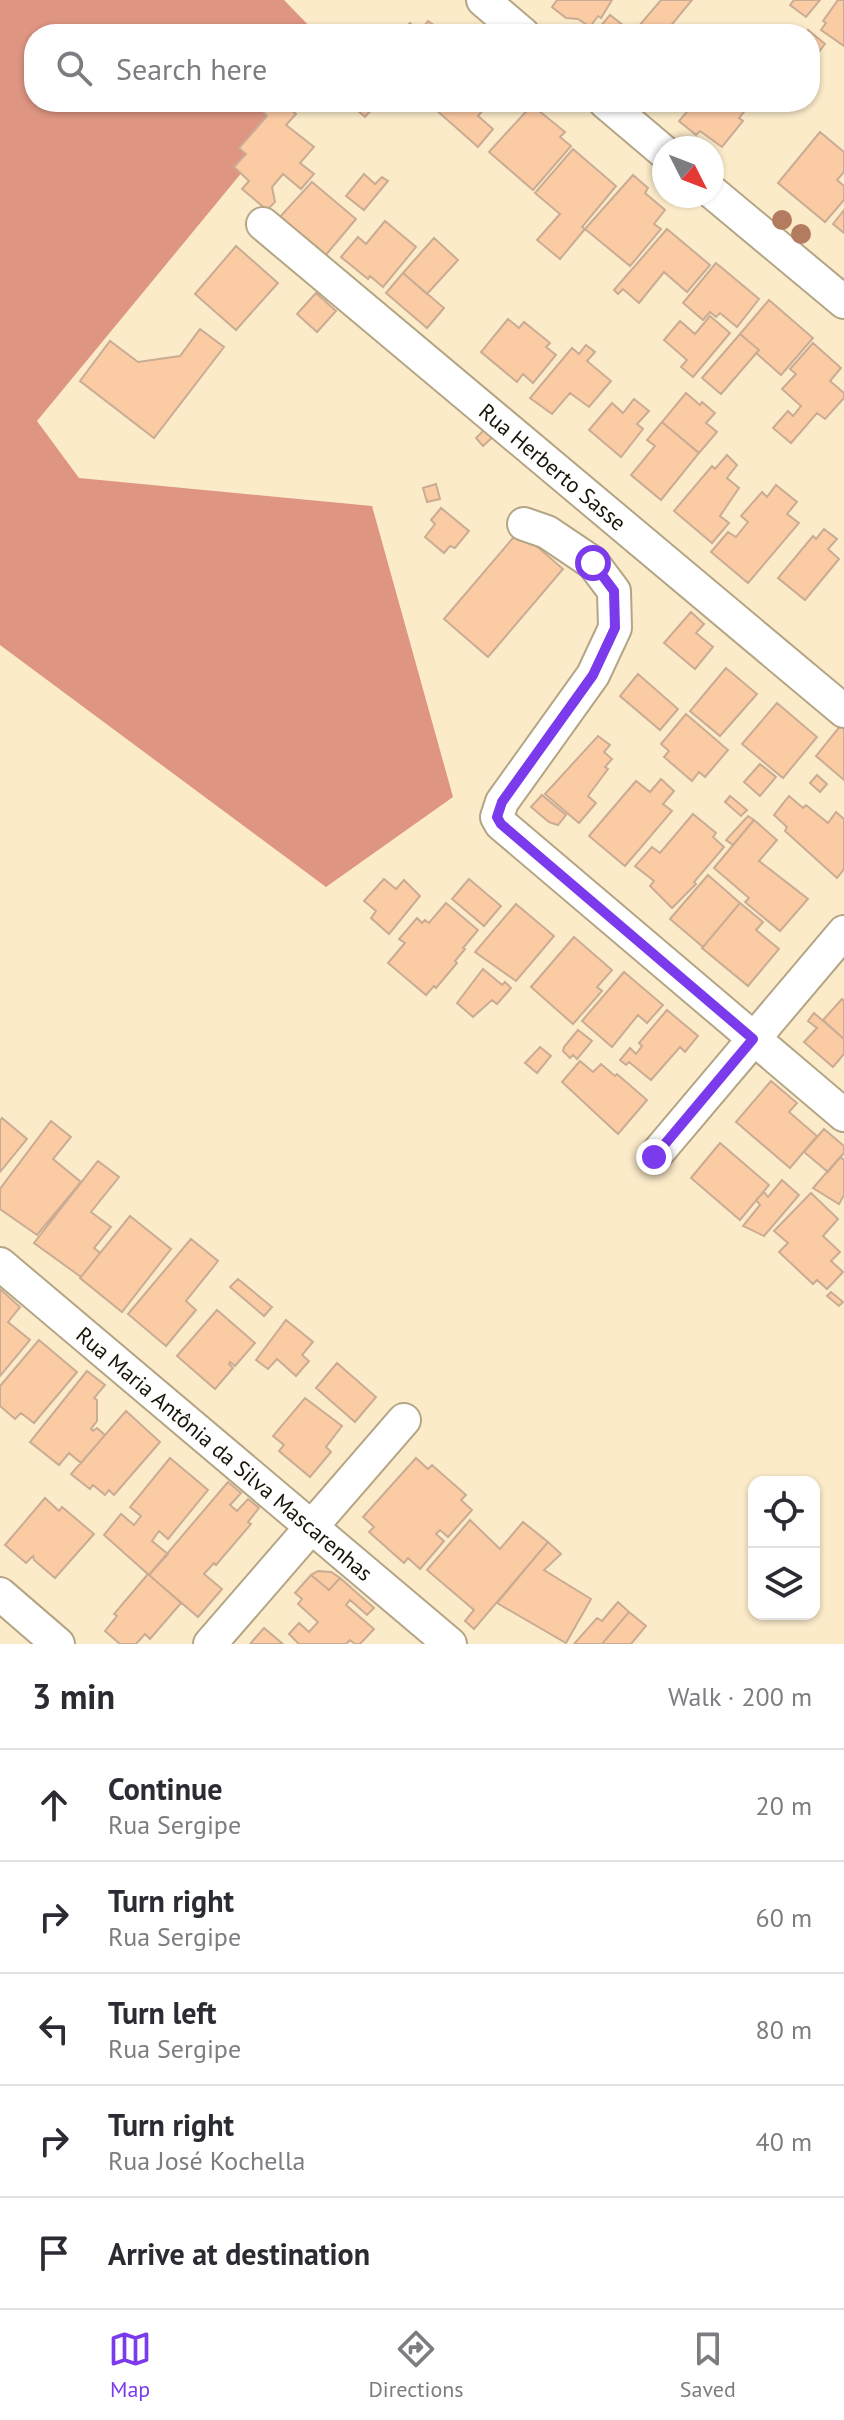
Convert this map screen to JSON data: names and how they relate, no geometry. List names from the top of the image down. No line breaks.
{"streets":{"street":["Rua Herberto Sasse","Rua Maria Antônia da Silva Mascarenhas"]},"north":"bottom right","page":{"search":"Search here","heading":["3 min","Walk · 200 m"],"list":[["Continue","Rua Sergipe","20 m"],["Turn right","Rua Sergipe","60 m"],["Turn left","Rua Sergipe","80 m"],["Turn right","Rua José Kochella","40 m"],"Arrive at destination"],"nav":["Map","Directions","Saved"]}}
